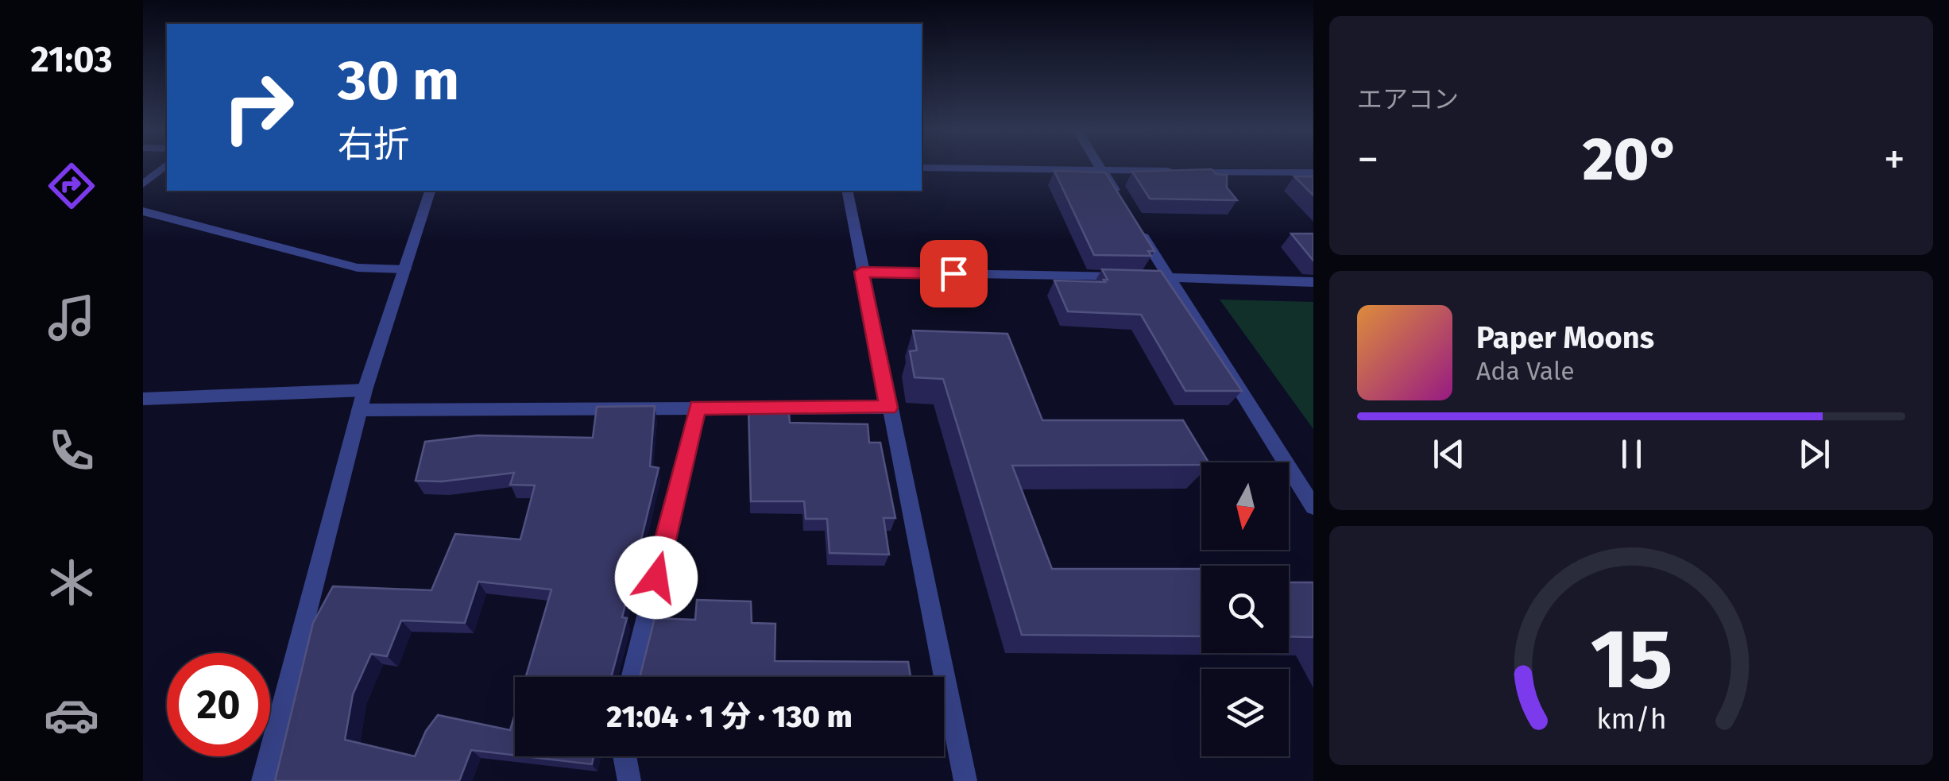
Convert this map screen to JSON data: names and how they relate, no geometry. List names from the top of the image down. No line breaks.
{"north":"bottom","page":{"tabs":"21:03","tile":"エアコン","turn":["30 m","右折"],"heat":["−","20°","+"],"song":["Paper Moons","Ada Vale"],"limit":"20","trip":"21:04 · 1 分 · 130 m","gauge":["15","km/h"]}}
